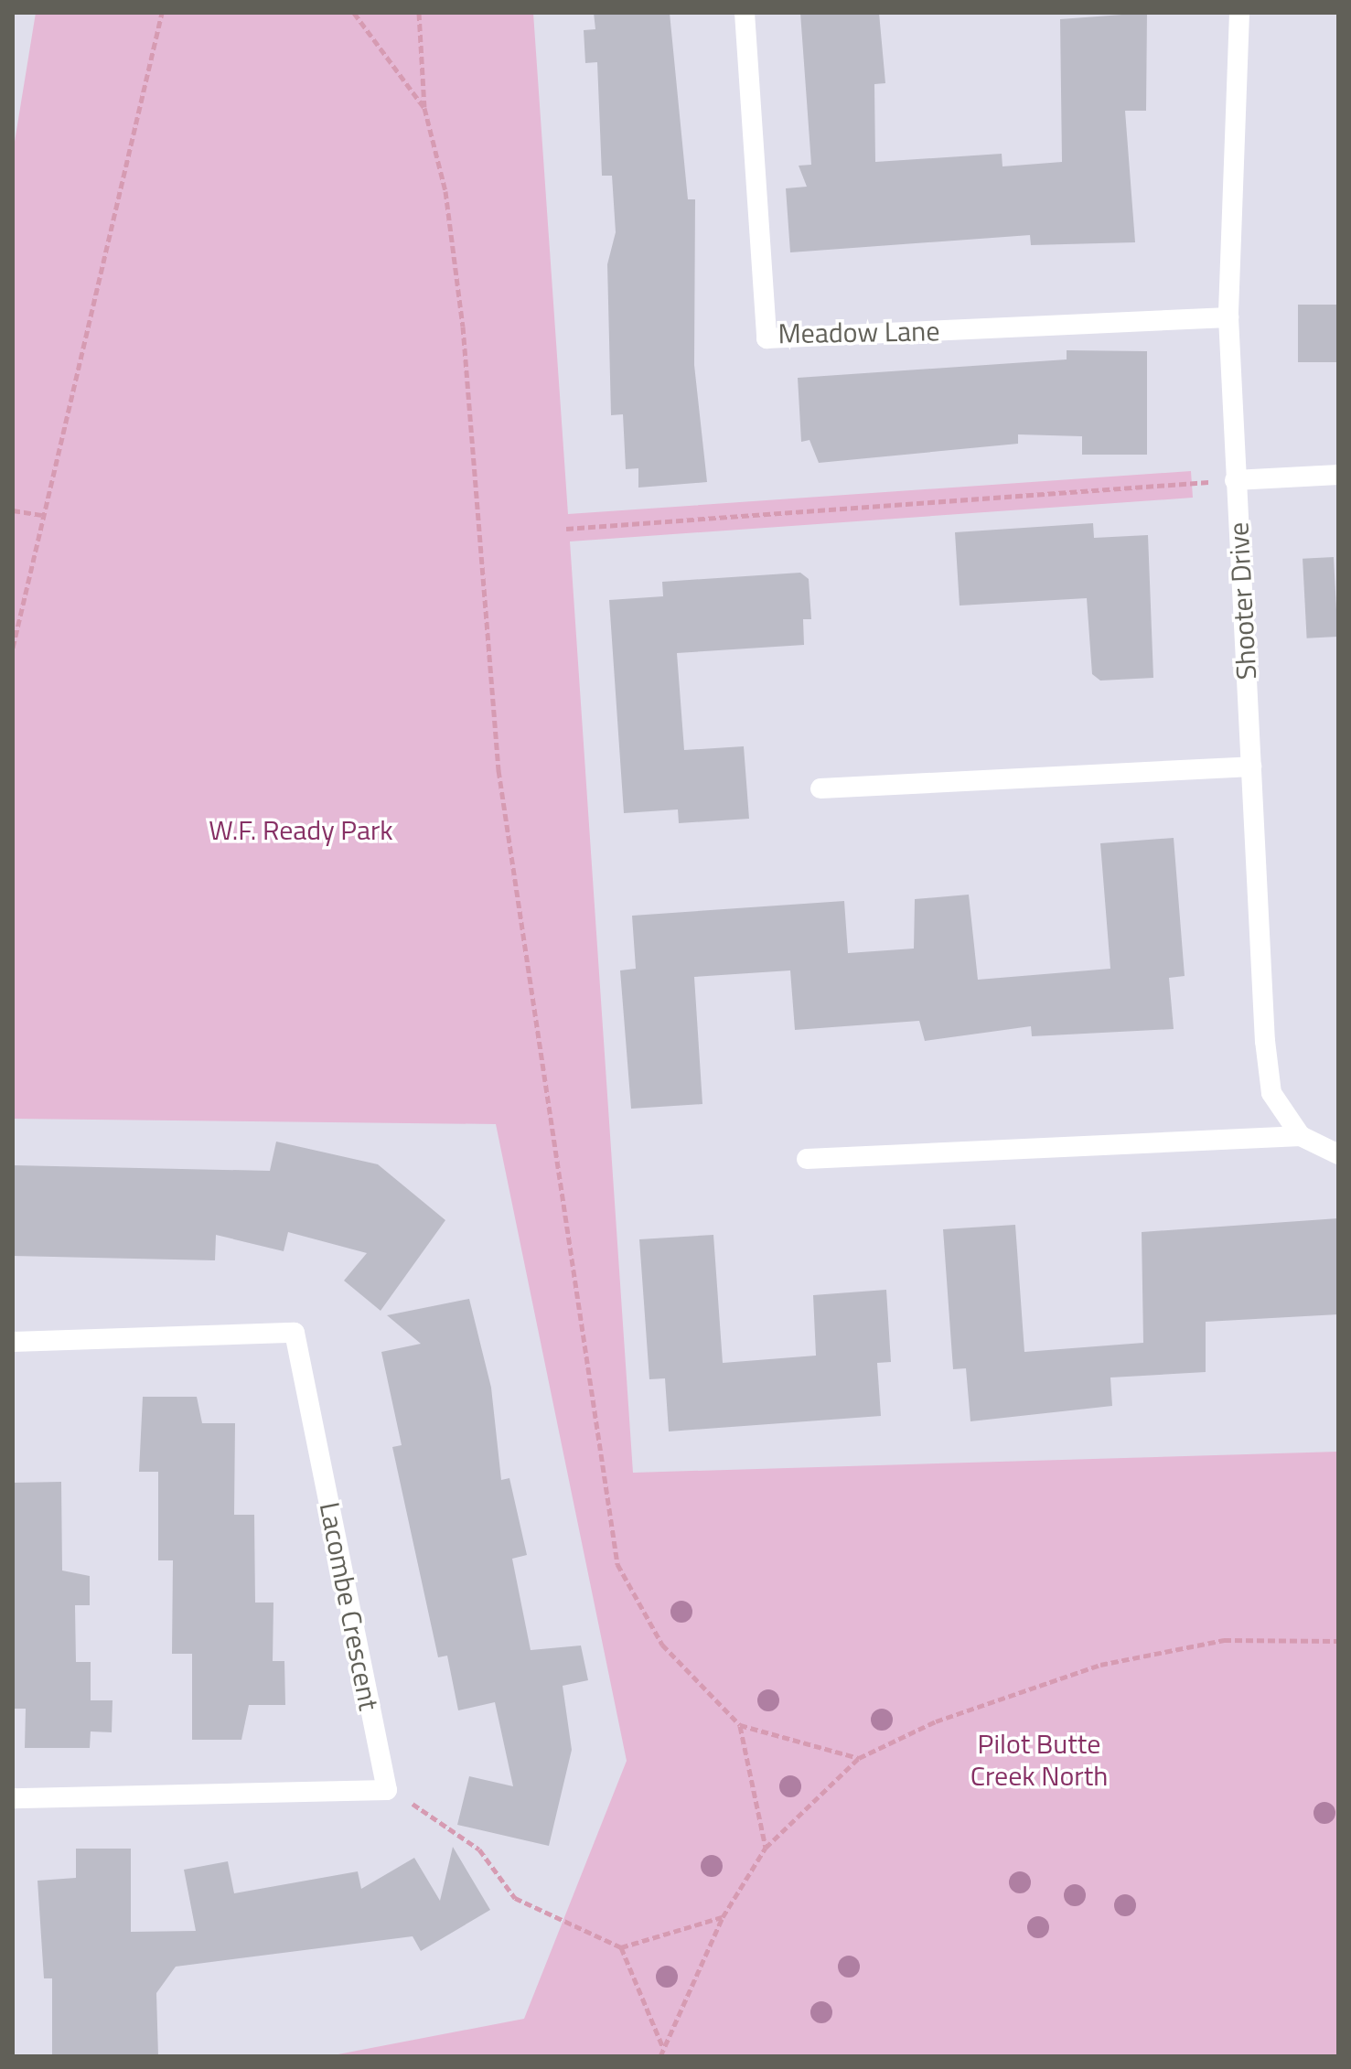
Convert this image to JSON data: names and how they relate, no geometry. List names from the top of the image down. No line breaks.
{"streets":{"street":["Meadow Lane","Shooter Drive","Lacombe Crescent"]},"crossings":[["Meadow Lane","Shooter Drive"]],"parks":["W.F. Ready Park","Pilot Butte Creek North"]}
